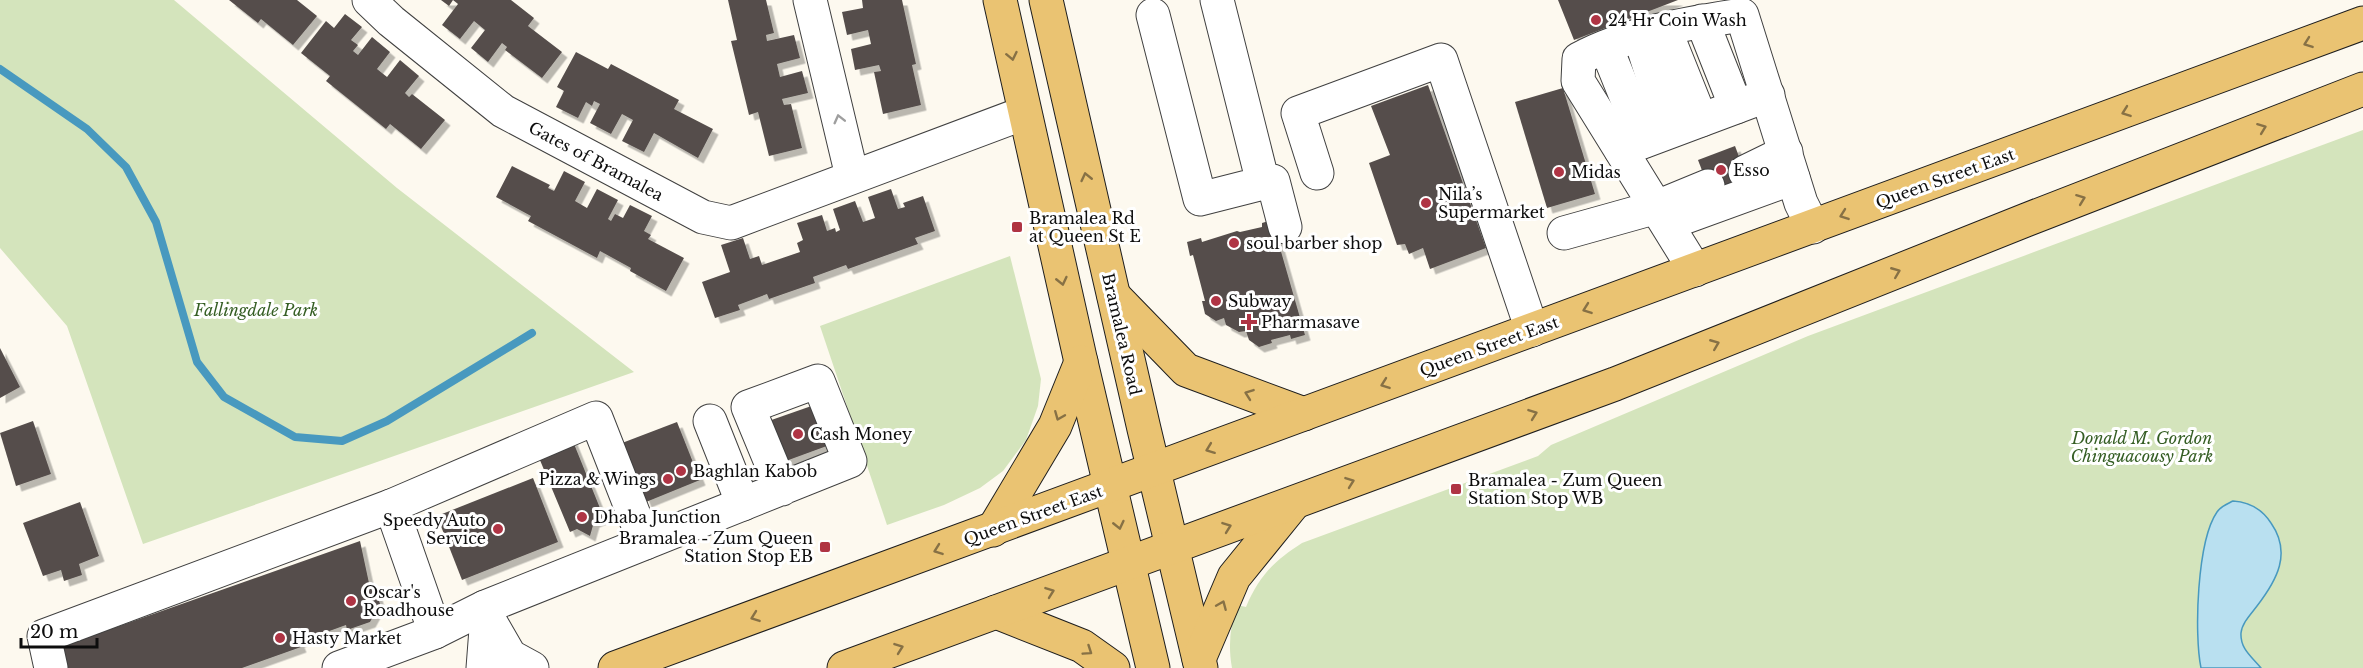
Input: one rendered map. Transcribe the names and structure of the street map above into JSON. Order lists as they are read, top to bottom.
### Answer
{
  "streets": {
    "main road": ["Queen Street East", "Bramalea Road"],
    "street": ["Gates of Bramalea"]
  },
  "crossings": [
    ["Queen Street East", "Bramalea Road"]
  ],
  "parks": ["Fallingdale Park", "Donald M. Gordon Chinguacousy Park"],
  "places": {
    "other": [
      "24 Hr Coin Wash",
      "Esso",
      "Midas",
      "Nila’s Supermarket",
      "soul barber shop",
      "Subway",
      "Cash Money",
      "Baghlan Kabob",
      "Pizza & Wings",
      "Dhaba Junction",
      "Speedy Auto Service",
      "Oscar's Roadhouse",
      "Hasty Market"
    ],
    "transit": ["Bramalea Rd at Queen St E", "Bramalea - Zum Queen Station Stop WB", "Bramalea - Zum Queen Station Stop EB"],
    "health": ["Pharmasave"]
  },
  "scale_bar": "20 m"
}
